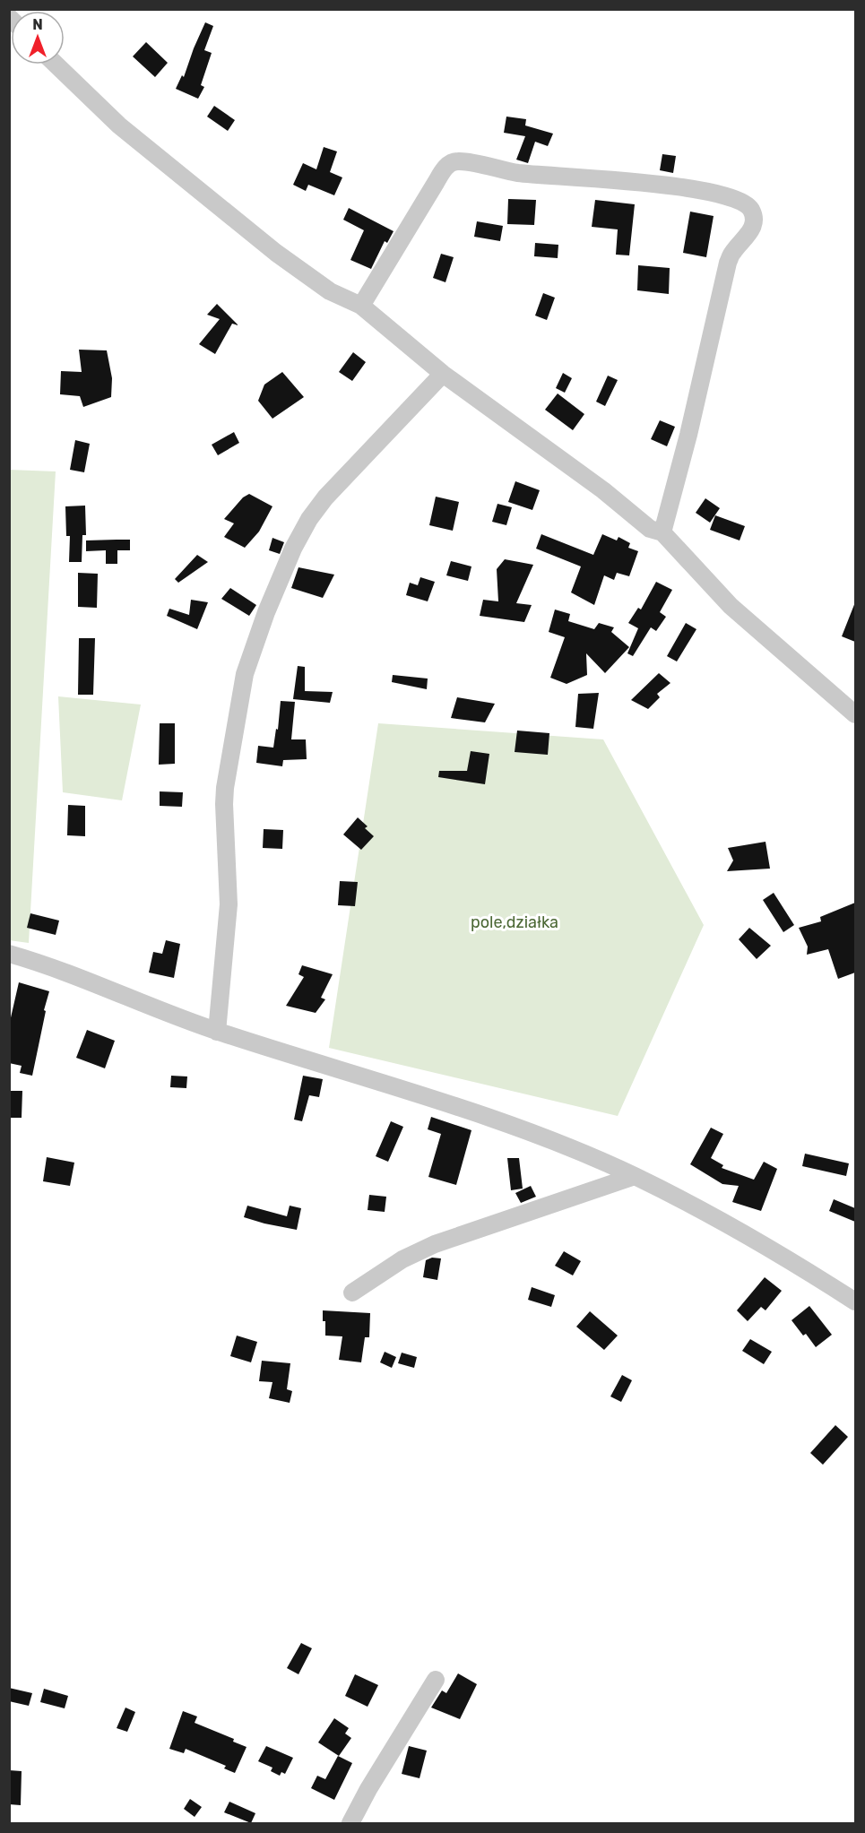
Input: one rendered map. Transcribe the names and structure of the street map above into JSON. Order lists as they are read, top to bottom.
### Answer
{
  "parks": ["pole,działka"],
  "north": "top"
}
